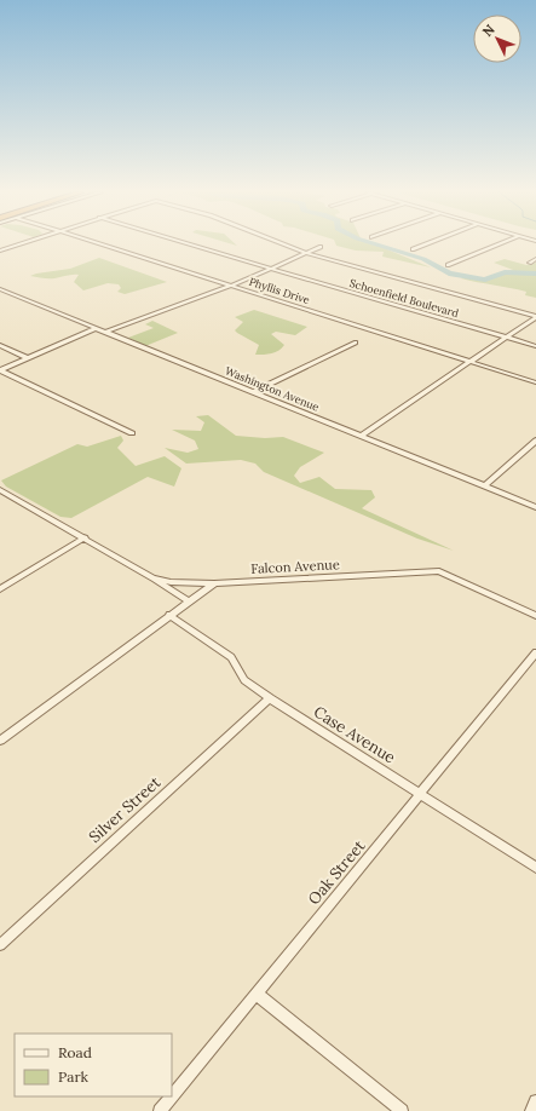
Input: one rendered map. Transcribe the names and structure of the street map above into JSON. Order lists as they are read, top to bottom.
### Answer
{
  "streets": {
    "street": [
      "Phyllis Drive",
      "Schoenfield Boulevard",
      "Washington Avenue",
      "Falcon Avenue",
      "Case Avenue",
      "Silver Street",
      "Oak Street"
    ]
  },
  "crossings": [
    ["Case Avenue", "Silver Street"],
    ["Case Avenue", "Oak Street"]
  ],
  "legend": ["Road", "Park"],
  "north": "top left"
}
